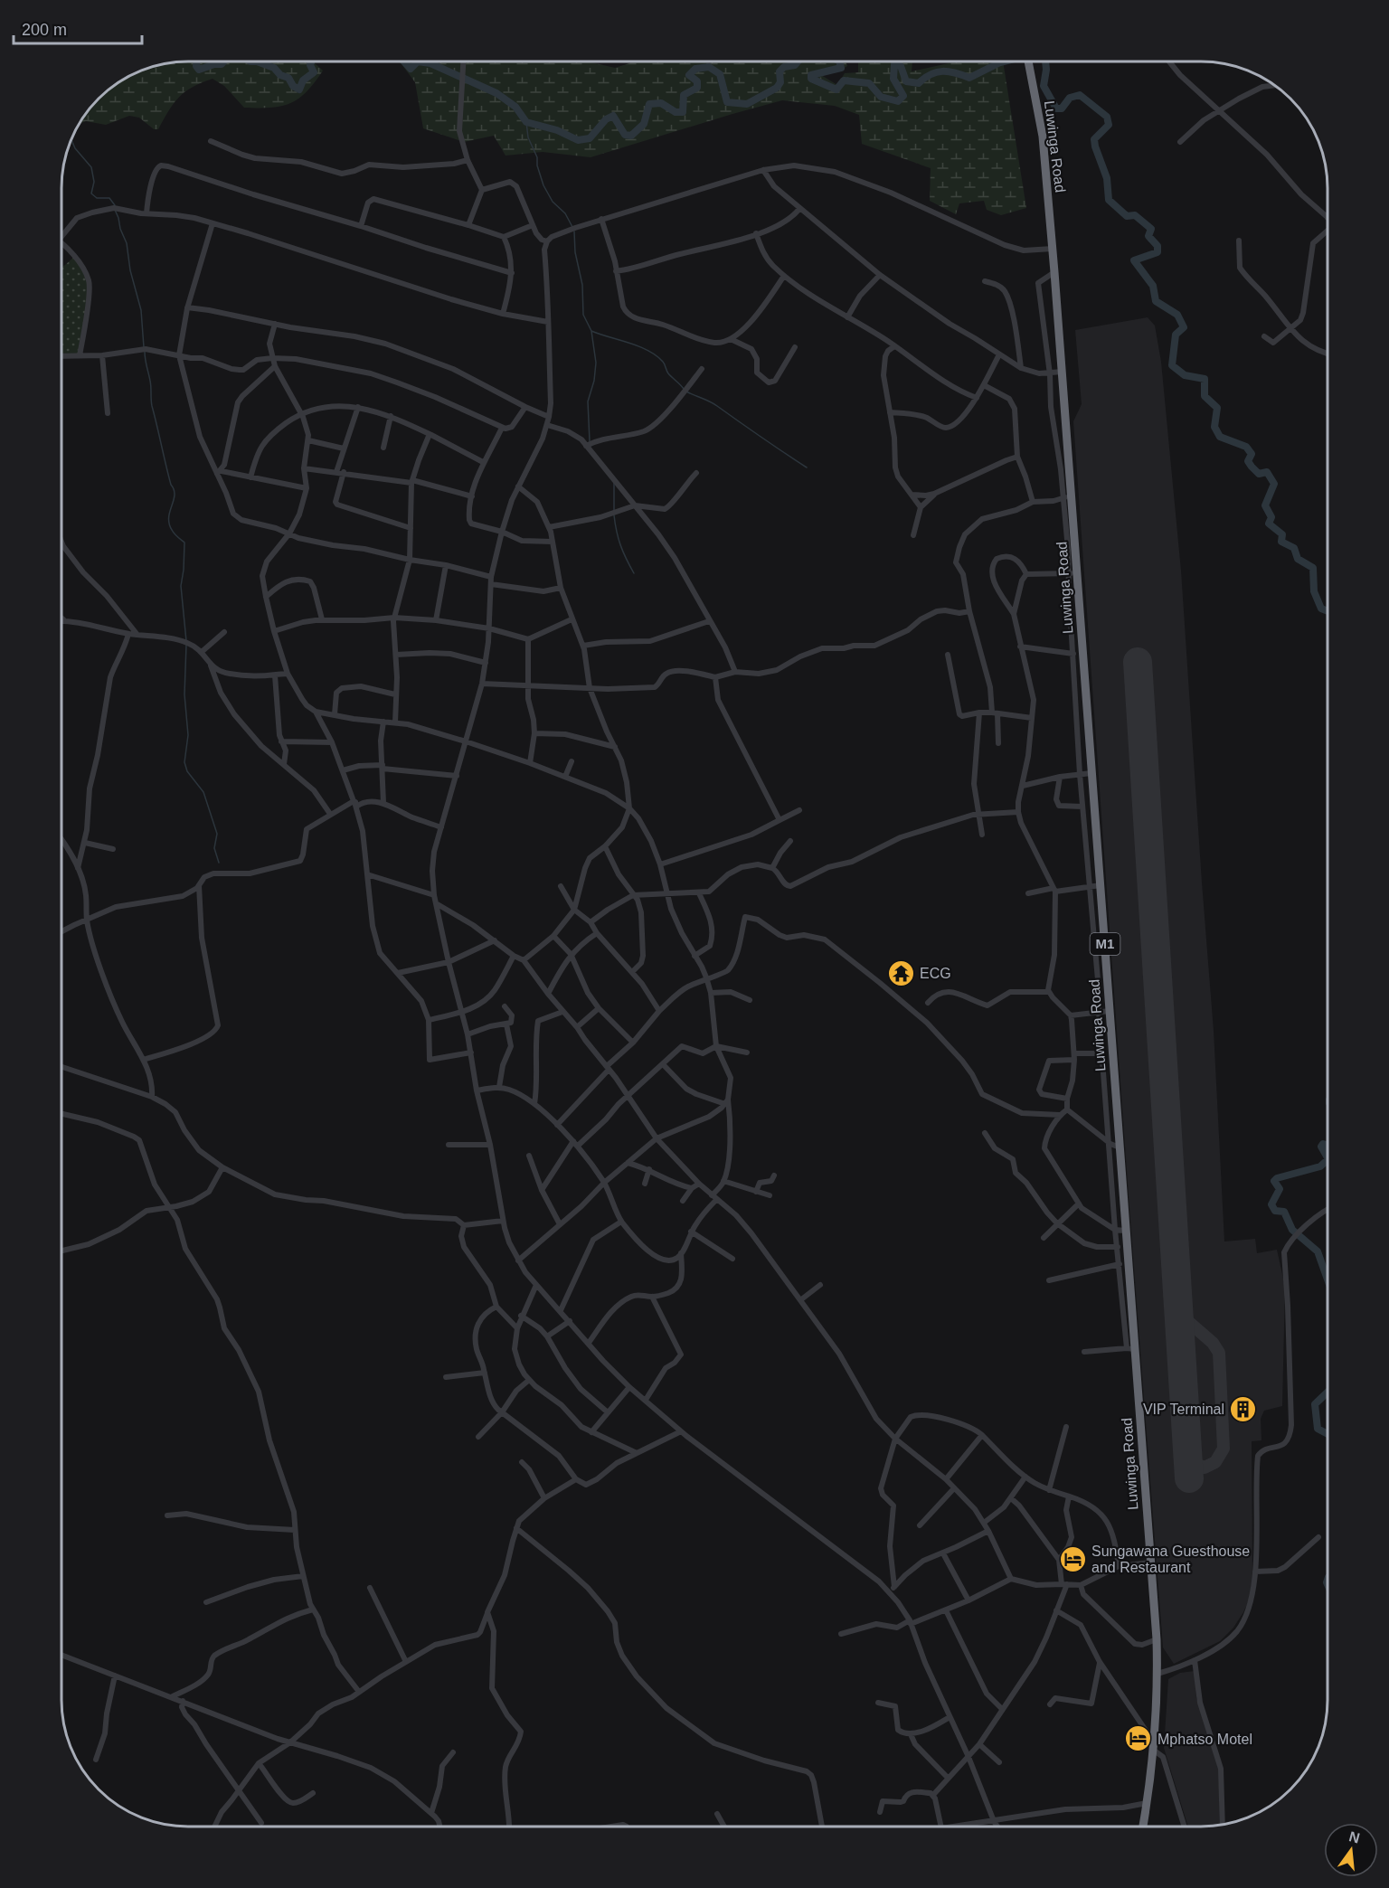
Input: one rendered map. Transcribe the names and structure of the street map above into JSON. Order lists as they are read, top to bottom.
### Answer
{
  "streets": {
    "highway": ["Luwinga Road", "M1"]
  },
  "places": {
    "temple": ["ECG"],
    "building": ["VIP Terminal"],
    "hotel": ["Sungawana Guesthouse and Restaurant", "Mphatso Motel"]
  },
  "scale_bar": "200 m",
  "north": "top"
}
